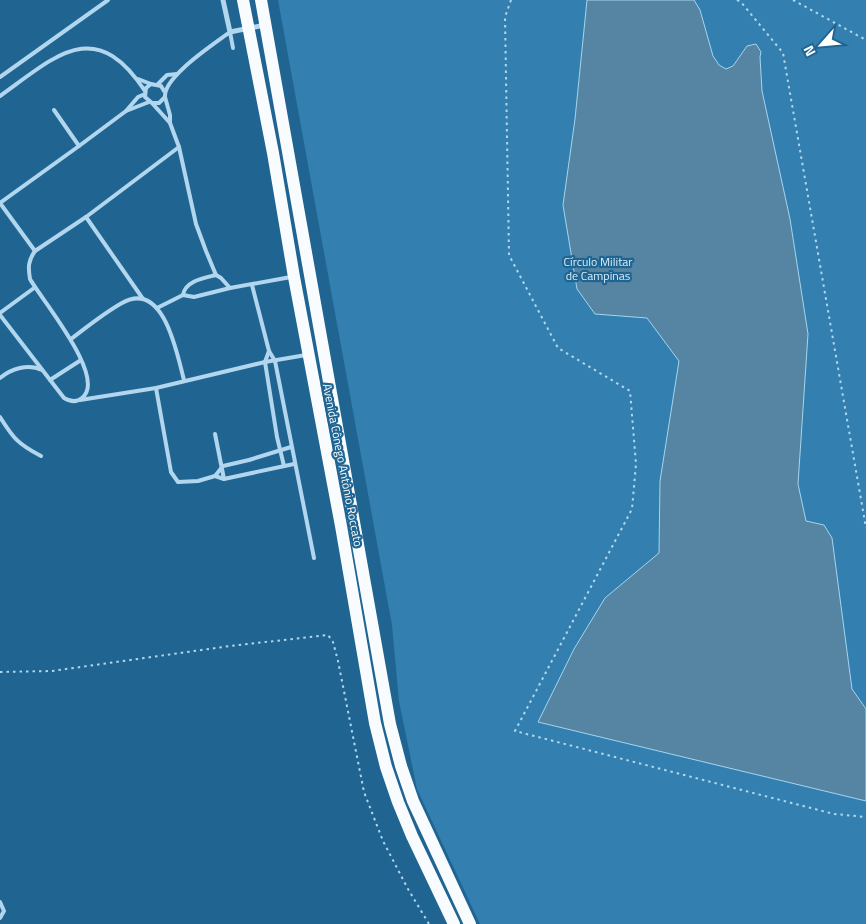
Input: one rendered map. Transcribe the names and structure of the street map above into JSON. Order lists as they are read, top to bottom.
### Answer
{
  "streets": {
    "main road": ["Avenida Cônego Antônio Roccato"]
  },
  "parks": ["Círculo Militar de Campinas"],
  "north": "bottom left"
}
